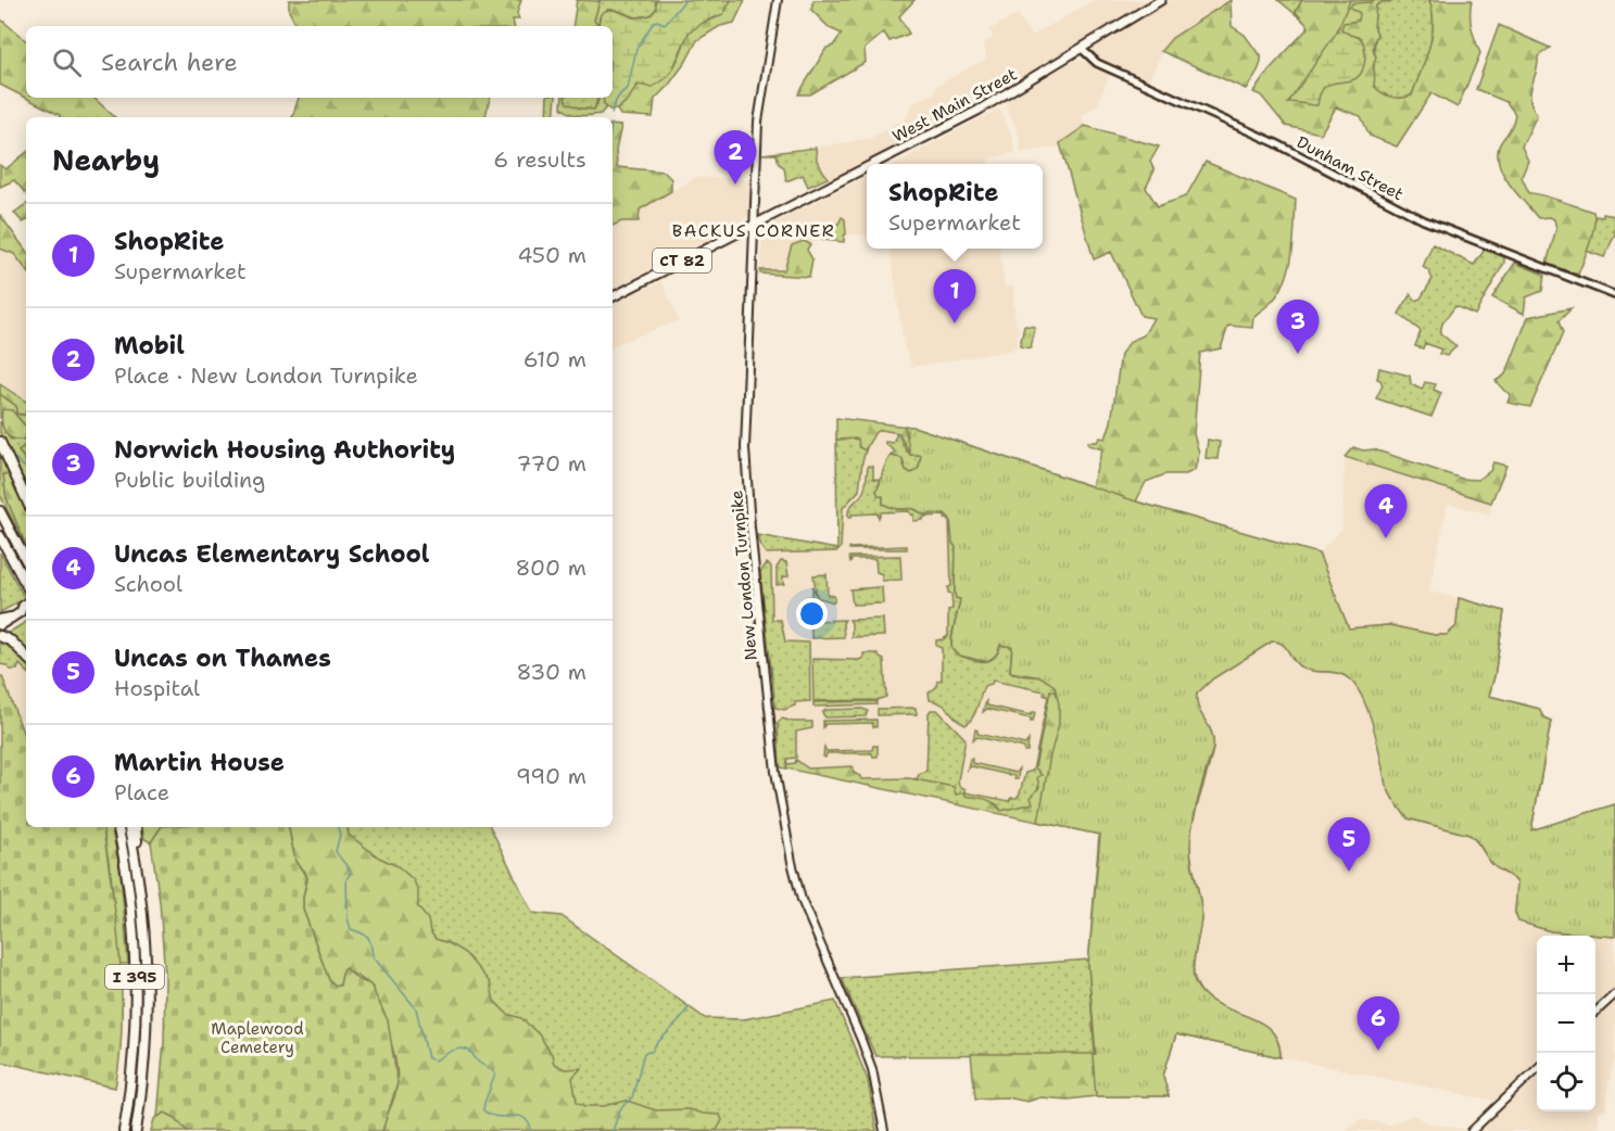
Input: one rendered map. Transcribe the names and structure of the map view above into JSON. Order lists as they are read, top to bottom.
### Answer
{
  "streets": {
    "highway": ["I 395"],
    "main road": ["West Main Street", "CT 82", "New London Turnpike"],
    "street": ["Dunham Street"]
  },
  "crossings": [
    ["West Main Street", "Dunham Street"],
    ["West Main Street", "CT 82"],
    ["West Main Street", "New London Turnpike"],
    ["CT 82", "New London Turnpike"]
  ],
  "districts": ["BACKUS CORNER"],
  "parks": ["Maplewood Cemetery"],
  "page": {
    "search": "Search here",
    "heading": ["Nearby", "6 results"],
    "pins": [
      "2",
      "1",
      "3",
      "4",
      "5",
      "6"
    ],
    "popup": ["ShopRite", "Supermarket"],
    "list": [
      {
        "mark": "1",
        "name": "ShopRite",
        "note": "Supermarket",
        "value": "450 m"
      },
      {
        "mark": "2",
        "name": "Mobil",
        "note": "Place · New London Turnpike",
        "value": "610 m"
      },
      {
        "mark": "3",
        "name": "Norwich Housing Authority",
        "note": "Public building",
        "value": "770 m"
      },
      {
        "mark": "4",
        "name": "Uncas Elementary School",
        "note": "School",
        "value": "800 m"
      },
      {
        "mark": "5",
        "name": "Uncas on Thames",
        "note": "Hospital",
        "value": "830 m"
      },
      {
        "mark": "6",
        "name": "Martin House",
        "note": "Place",
        "value": "990 m"
      }
    ],
    "map_buttons": ["+", "−"]
  }
}
